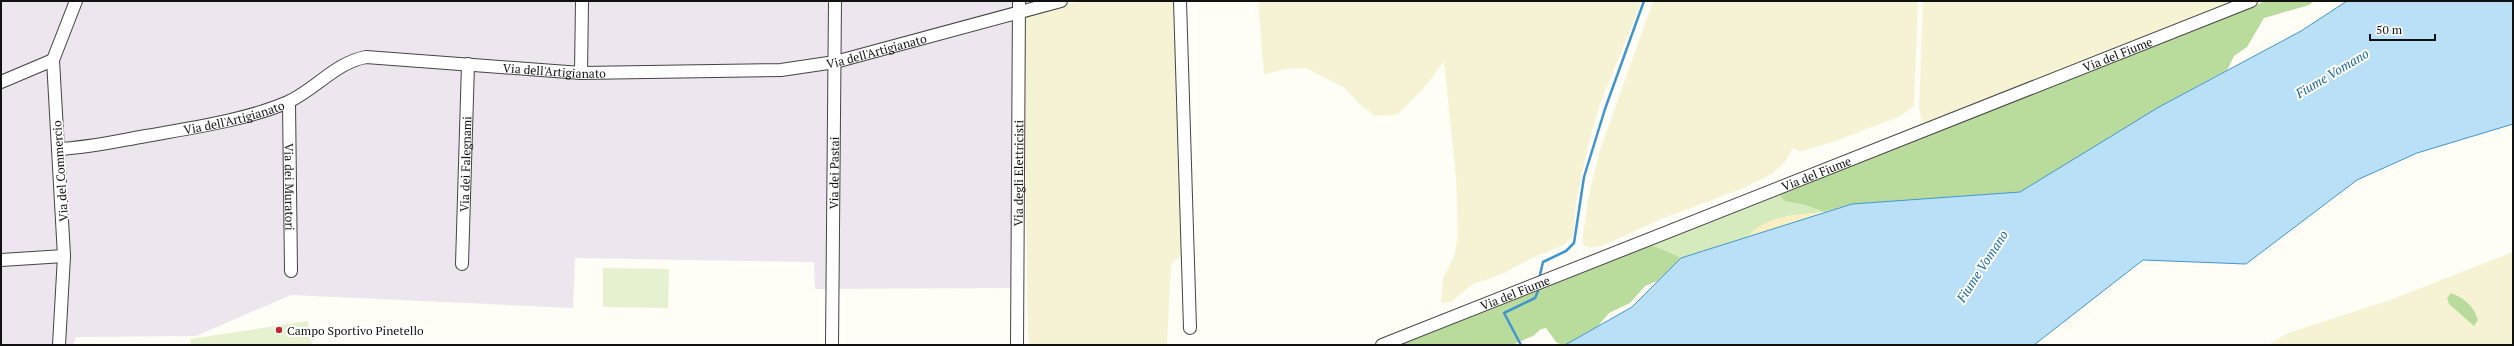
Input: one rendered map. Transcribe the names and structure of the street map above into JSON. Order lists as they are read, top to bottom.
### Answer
{
  "streets": {
    "street": [
      "Via dell'Artigianato",
      "Via del Fiume",
      "Via dei Falegnami",
      "Via del Commercio",
      "Via dei Pastai",
      "Via degli Elettricisti",
      "Via dei Muratori"
    ]
  },
  "crossings": [
    ["Via dell'Artigianato", "Via dei Falegnami"],
    ["Via dell'Artigianato", "Via del Commercio"],
    ["Via dell'Artigianato", "Via dei Pastai"],
    ["Via dell'Artigianato", "Via degli Elettricisti"],
    ["Via dell'Artigianato", "Via dei Muratori"]
  ],
  "water": ["Fiume Vomano"],
  "places": ["Campo Sportivo Pinetello"],
  "scale_bar": "50 m"
}
